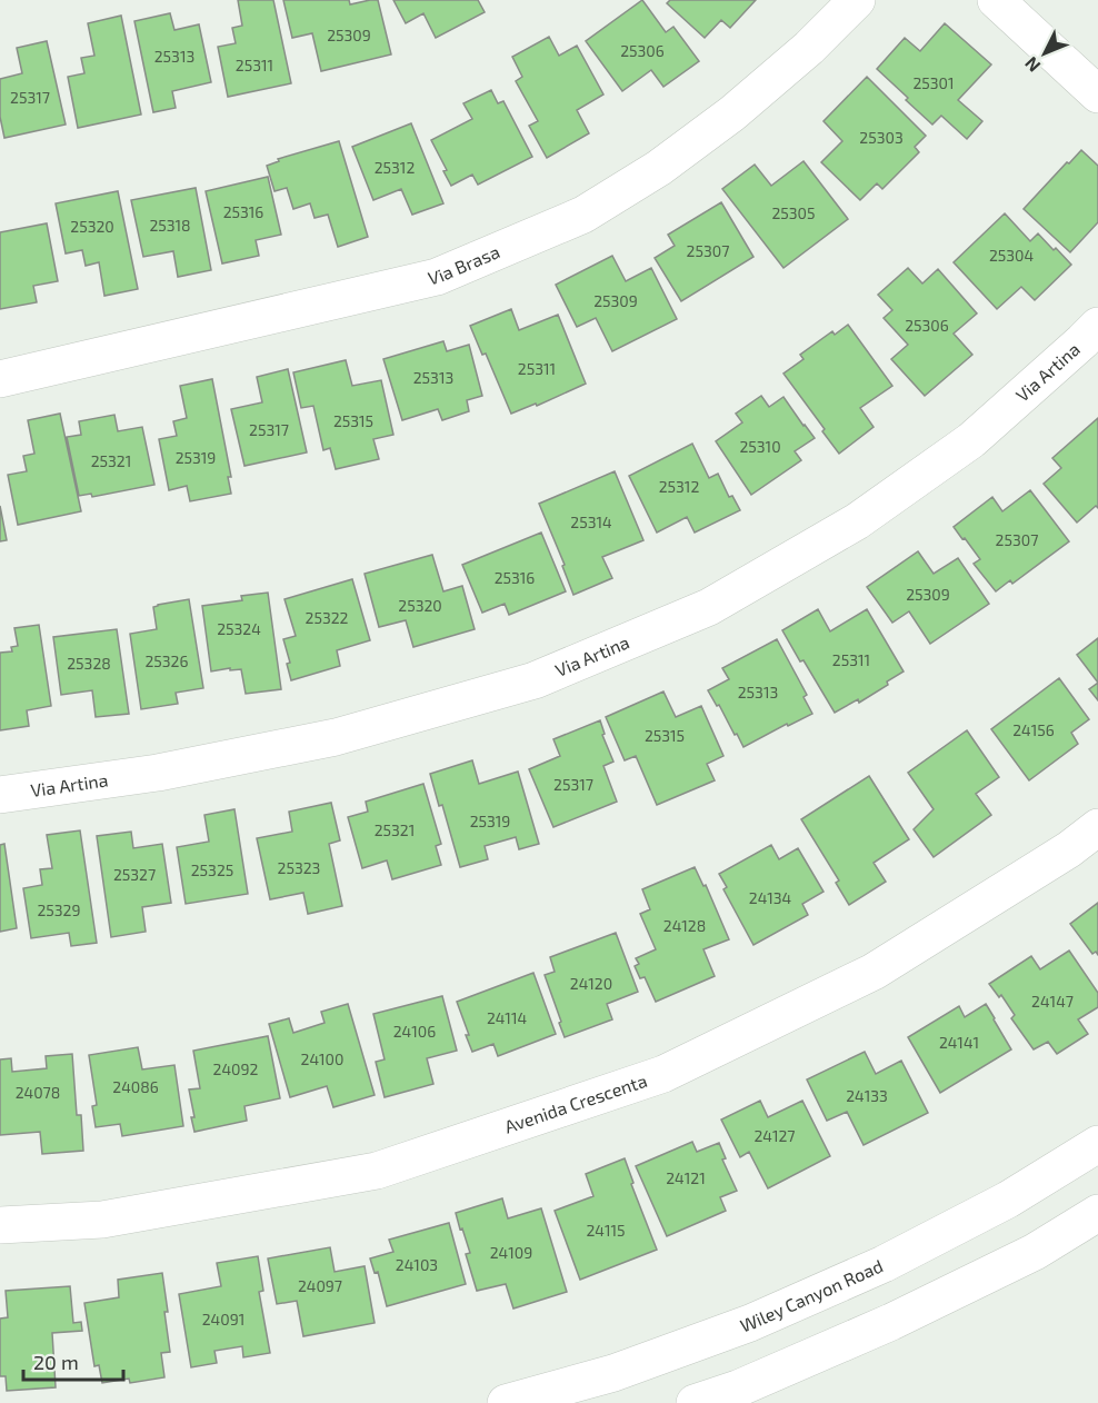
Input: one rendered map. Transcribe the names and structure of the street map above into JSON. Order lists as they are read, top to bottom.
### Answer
{
  "streets": {
    "street": [
      "Via Brasa",
      "Via Artina",
      "Avenida Crescenta",
      "Wiley Canyon Road"
    ]
  },
  "house_numbers": [
    "25309",
    "25306",
    "25313",
    "25311",
    "25301",
    "25317",
    "25303",
    "25312",
    "25316",
    "25305",
    "25318",
    "25320",
    "25307",
    "25304",
    "25309",
    "25306",
    "25311",
    "25313",
    "25315",
    "25317",
    "25310",
    "25319",
    "25321",
    "25312",
    "25314",
    "25307",
    "25316",
    "25309",
    "25320",
    "25322",
    "25324",
    "25311",
    "25326",
    "25328",
    "25313",
    "24156",
    "25315",
    "25317",
    "25319",
    "25321",
    "25323",
    "25325",
    "25327",
    "24134",
    "25329",
    "24128",
    "24120",
    "24147",
    "24114",
    "24106",
    "24141",
    "24100",
    "24092",
    "24086",
    "24078",
    "24133",
    "24127",
    "24121",
    "24115",
    "24109",
    "24103",
    "24097",
    "24091"
  ],
  "scale_bar": "20 m",
  "north": "bottom left"
}
